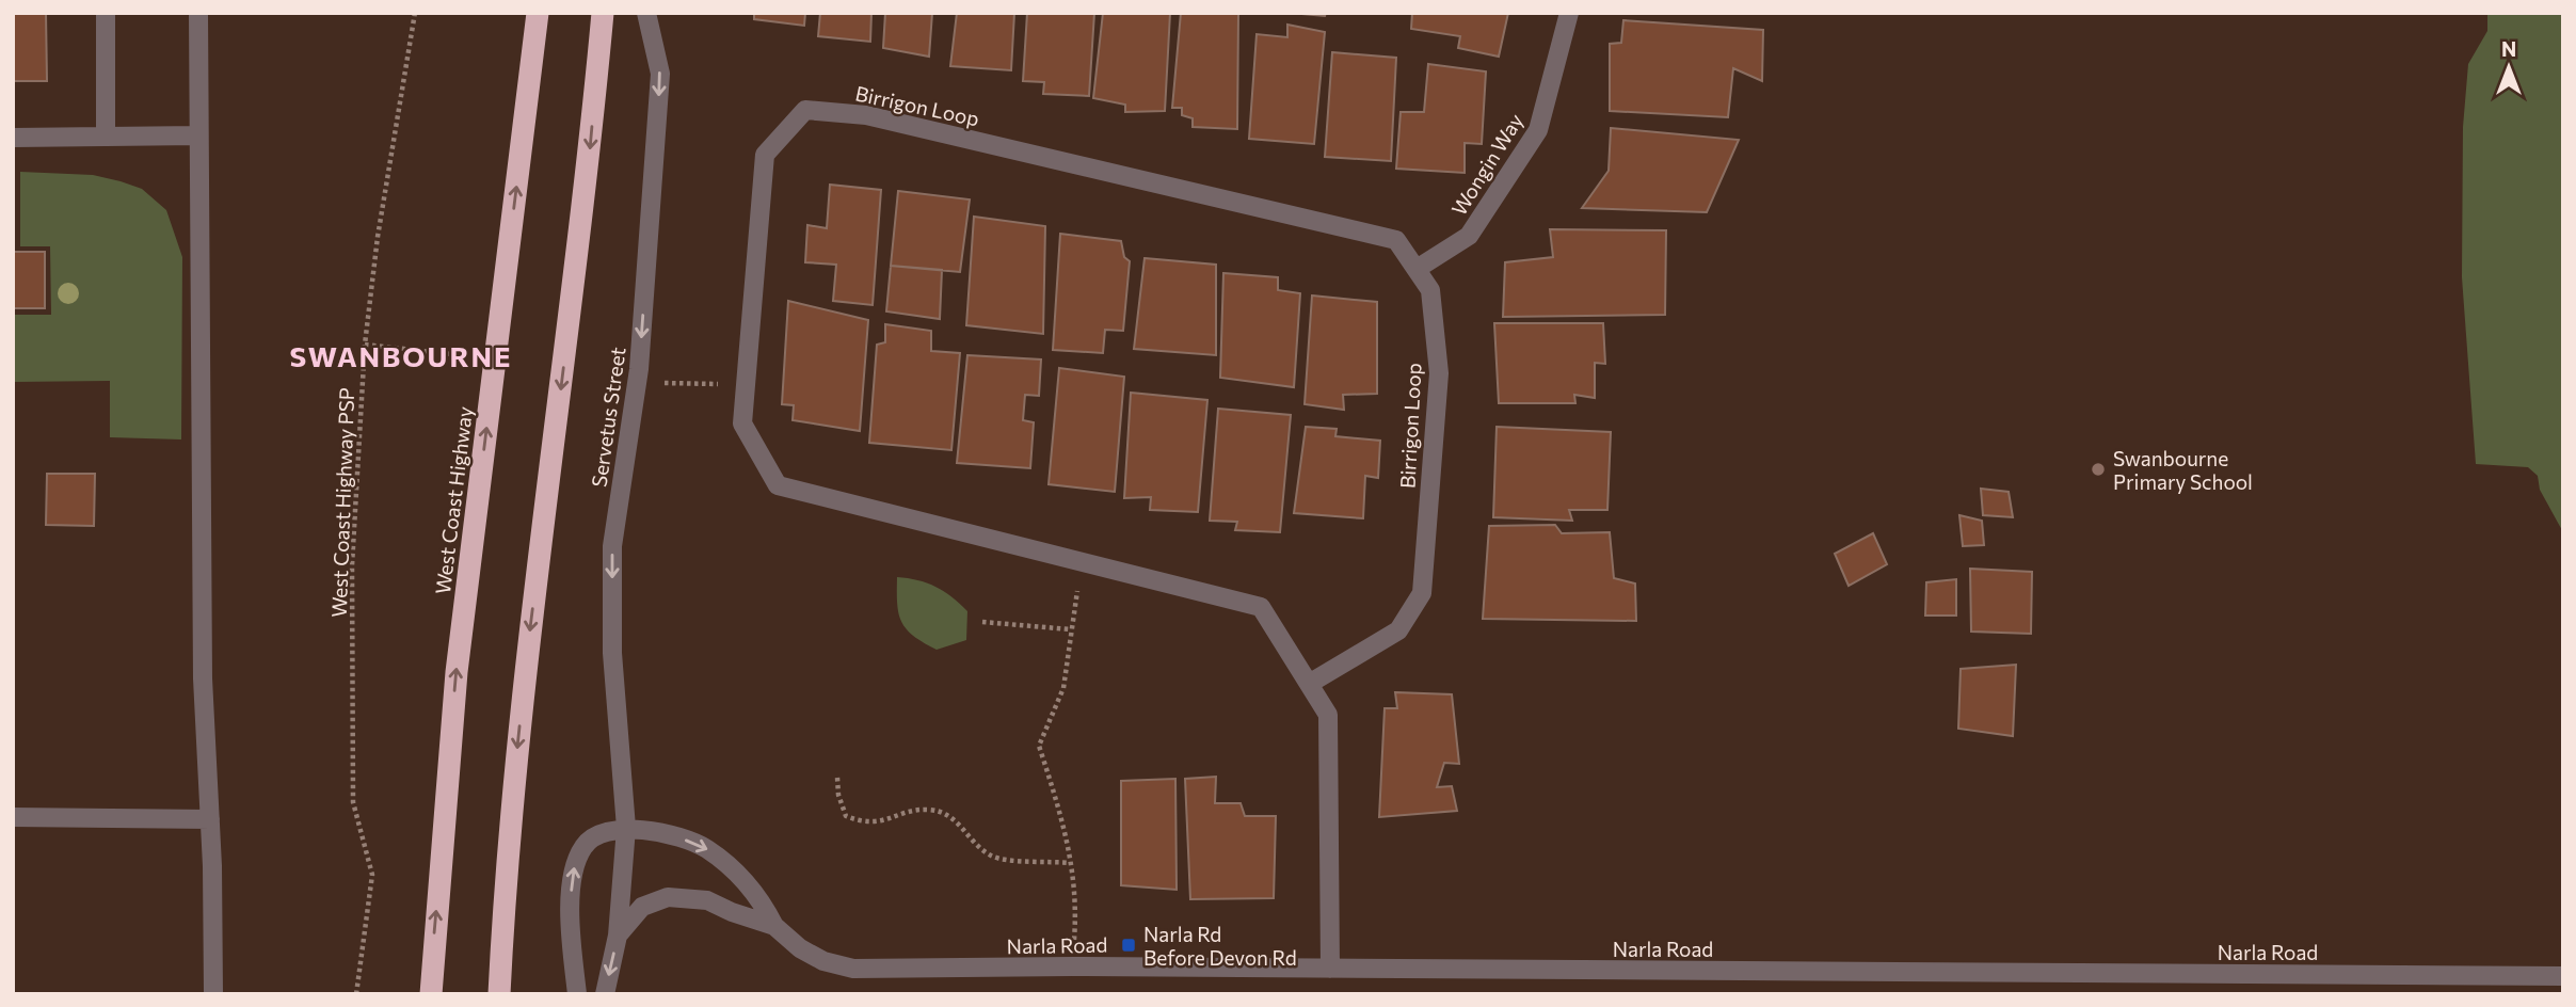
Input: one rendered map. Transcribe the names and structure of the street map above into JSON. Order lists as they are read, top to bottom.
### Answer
{
  "streets": {
    "highway": ["West Coast Highway"],
    "street": [
      "Birrigon Loop",
      "Wongin Way",
      "Servetus Street",
      "Narla Road"
    ],
    "path": ["West Coast Highway PSP"]
  },
  "crossings": [
    ["Birrigon Loop", "Wongin Way"],
    ["Birrigon Loop", "Narla Road"],
    ["Servetus Street", "Narla Road"]
  ],
  "one_way": ["Servetus Street"],
  "districts": ["SWANBOURNE"],
  "places": {
    "other": ["Swanbourne Primary School"],
    "transit": ["Narla Rd Before Devon Rd"]
  },
  "north": "top"
}
